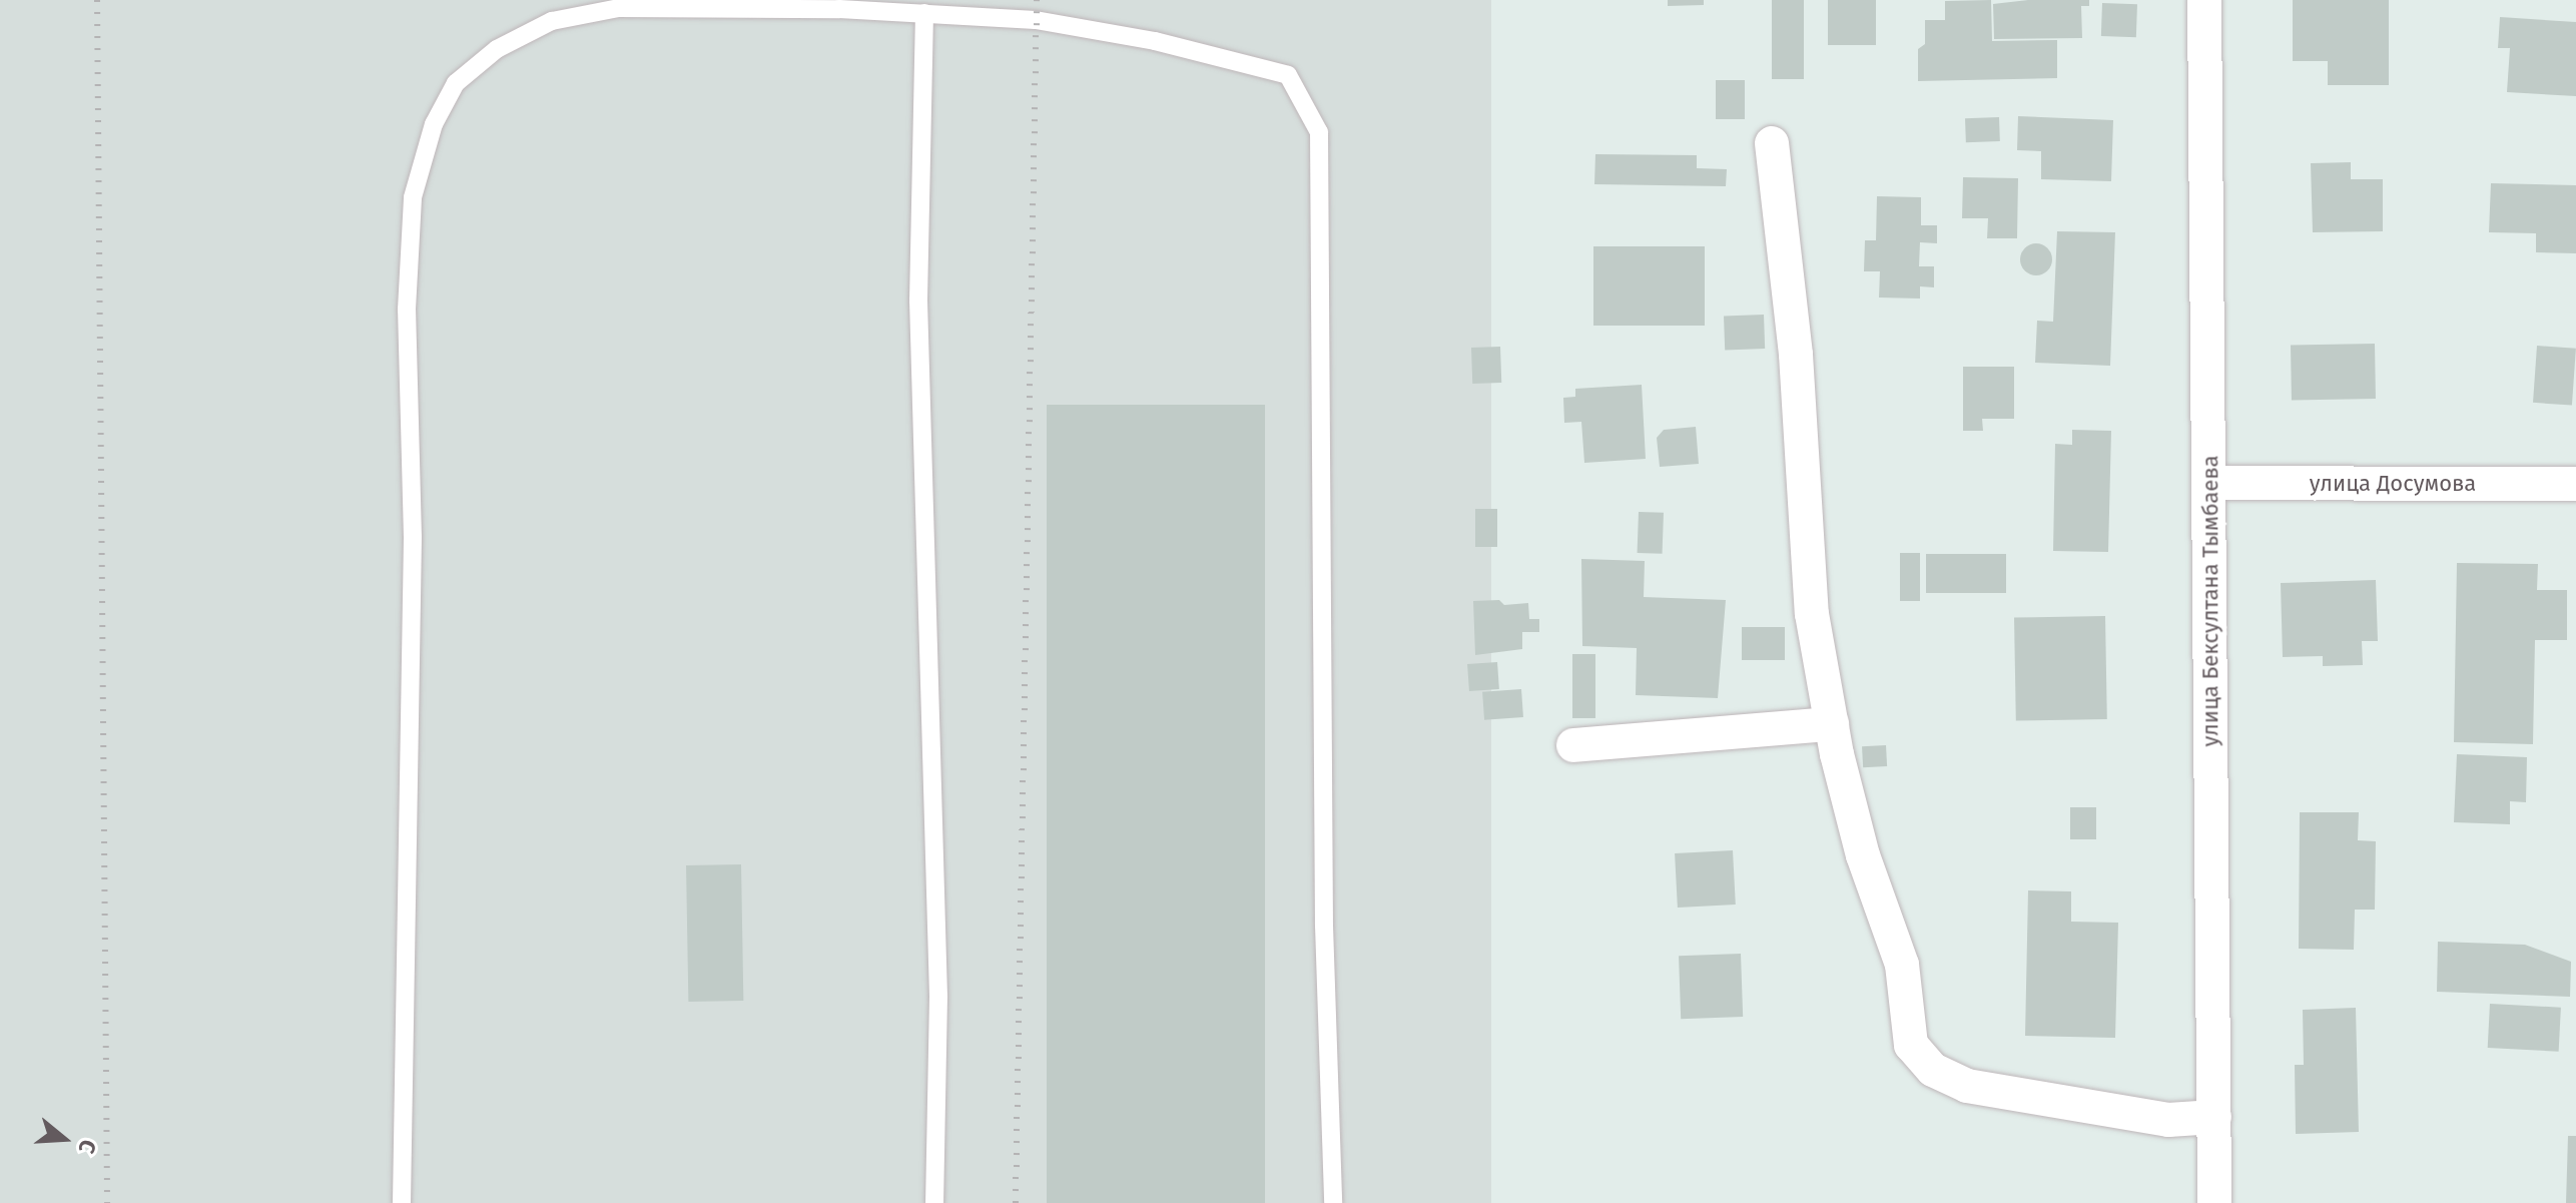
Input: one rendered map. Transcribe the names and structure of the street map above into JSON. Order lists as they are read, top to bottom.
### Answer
{
  "streets": {
    "street": ["улица Досумова", "улица Бексултана Тымбаева"]
  },
  "crossings": [
    ["улица Досумова", "улица Бексултана Тымбаева"]
  ],
  "north": "right"
}
